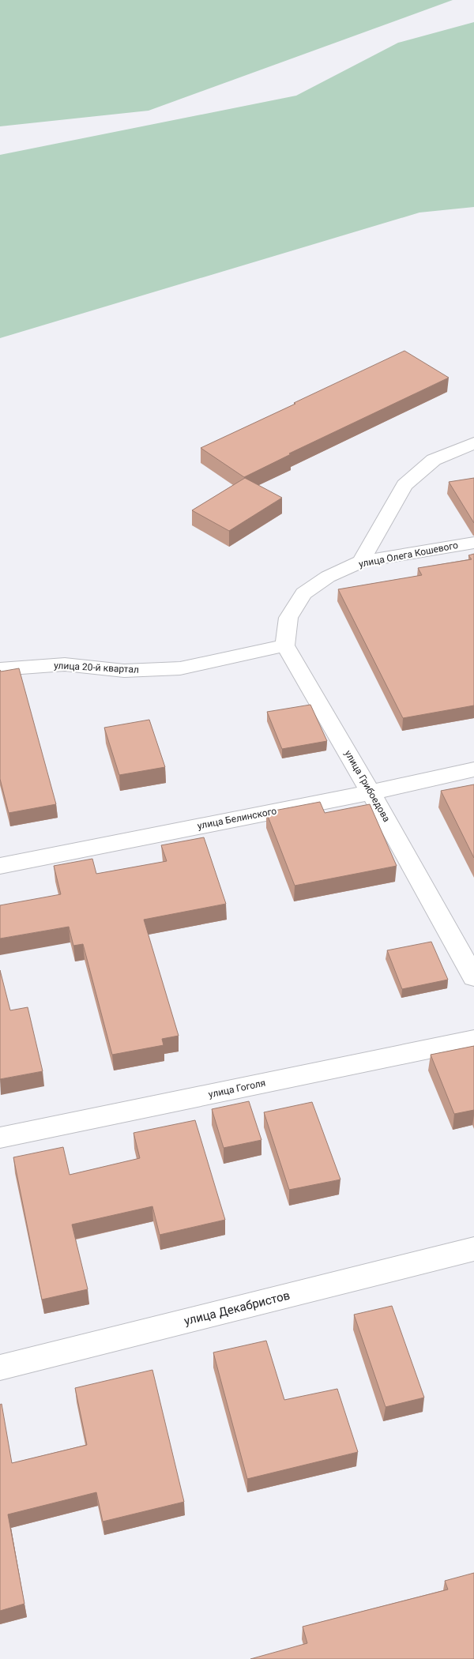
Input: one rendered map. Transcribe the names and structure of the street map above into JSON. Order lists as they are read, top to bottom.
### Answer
{
  "streets": {
    "street": [
      "улица Олега Кошевого",
      "улица 20-й квартал",
      "улица Грибоедова",
      "улица Белинского",
      "улица Гоголя",
      "улица Декабристов"
    ]
  },
  "crossings": [
    ["улица Олега Кошевого", "улица 20-й квартал"],
    ["улица Олега Кошевого", "улица Грибоедова"],
    ["улица 20-й квартал", "улица Грибоедова"],
    ["улица Грибоедова", "улица Белинского"]
  ]
}
